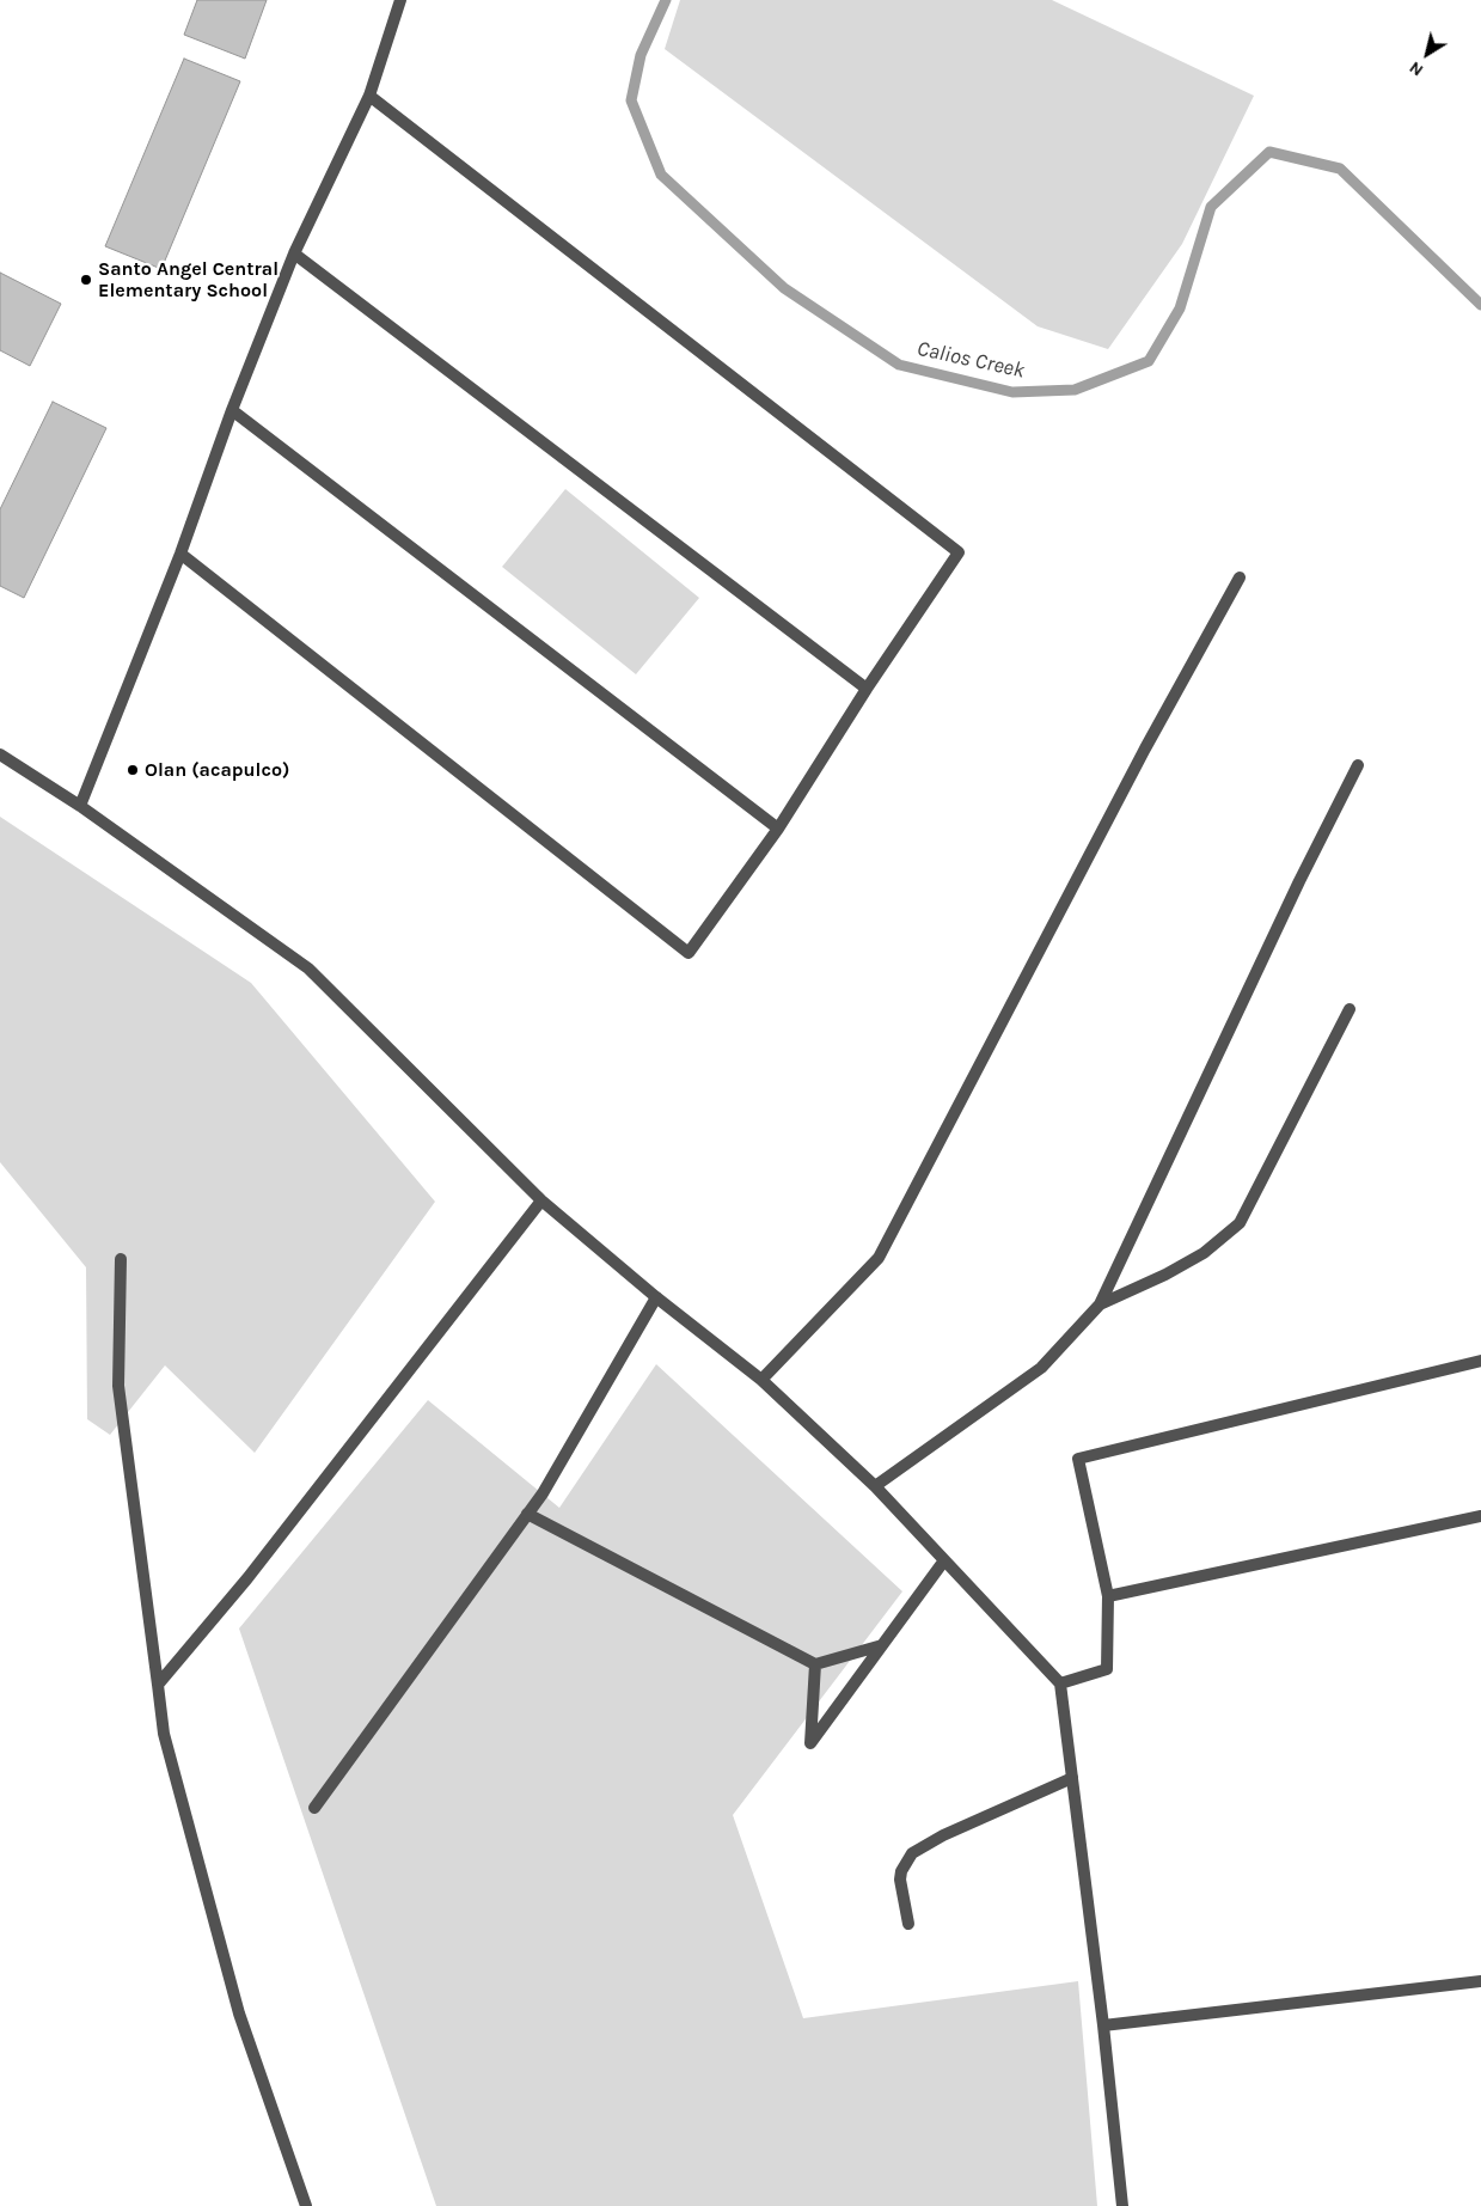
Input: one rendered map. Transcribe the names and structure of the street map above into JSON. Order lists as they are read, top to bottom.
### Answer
{
  "water": ["Calios Creek"],
  "places": ["Santo Angel Central Elementary School", "Olan (acapulco)"],
  "north": "bottom left"
}
